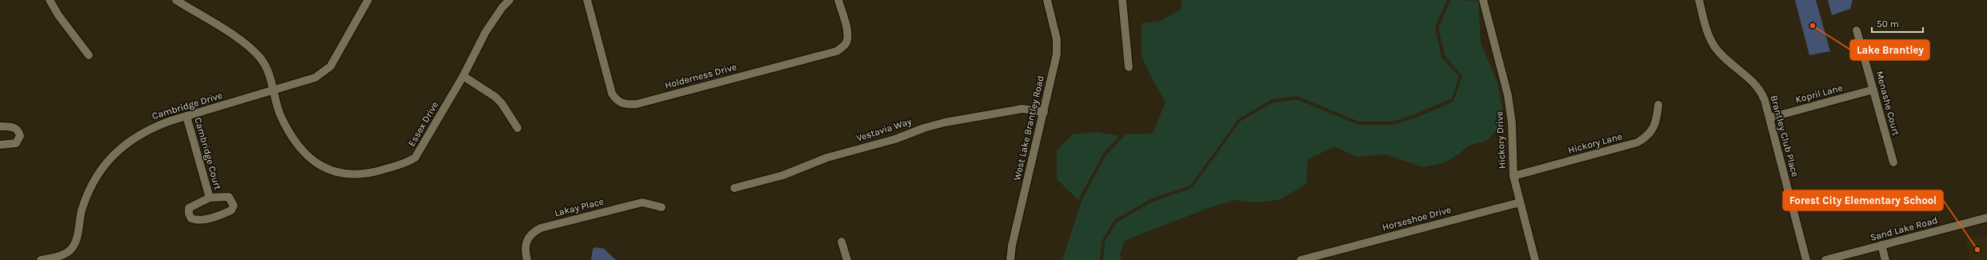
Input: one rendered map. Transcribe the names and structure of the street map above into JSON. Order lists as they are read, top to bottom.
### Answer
{
  "streets": {
    "street": [
      "Holderness Drive",
      "Kopril Lane",
      "Menashe Court",
      "Cambridge Drive",
      "Essex Drive",
      "West Lake Brantley Road",
      "Vestavia Way",
      "Brantley Club Place",
      "Hickory Drive",
      "Hickory Lane",
      "Cambridge Court",
      "Lakay Place",
      "Horseshoe Drive",
      "Sand Lake Road"
    ]
  },
  "crossings": [
    ["Kopril Lane", "Menashe Court"],
    ["Kopril Lane", "Brantley Club Place"],
    ["Cambridge Drive", "Essex Drive"],
    ["Cambridge Drive", "Cambridge Court"],
    ["West Lake Brantley Road", "Vestavia Way"],
    ["Hickory Drive", "Hickory Lane"],
    ["Hickory Drive", "Horseshoe Drive"]
  ],
  "places": ["Lake Brantley", "Forest City Elementary School"],
  "scale_bar": "50 m"
}
